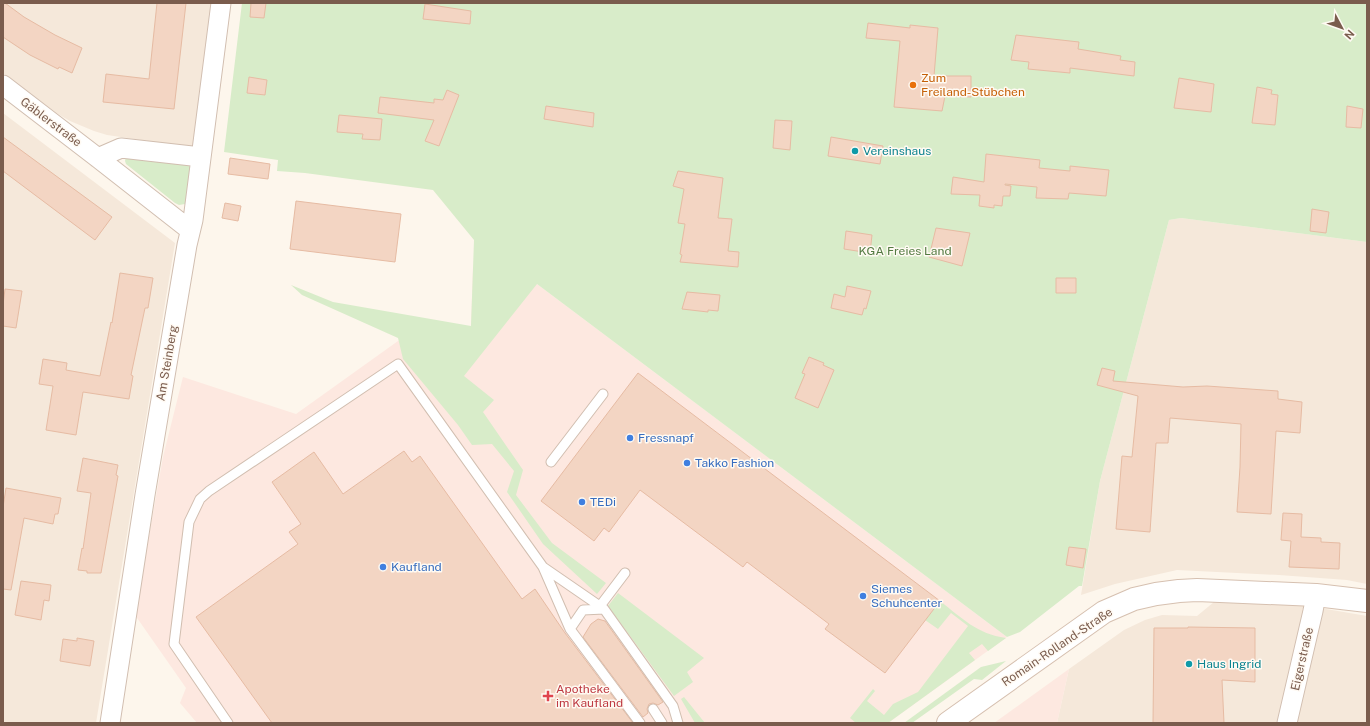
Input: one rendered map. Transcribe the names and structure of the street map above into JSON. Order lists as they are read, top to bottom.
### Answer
{
  "streets": {
    "main road": ["Romain-Rolland-Straße"],
    "street": ["Gäblerstraße", "Am Steinberg", "Eigerstraße"]
  },
  "crossings": [
    ["Gäblerstraße", "Am Steinberg"],
    ["Romain-Rolland-Straße", "Eigerstraße"]
  ],
  "parks": ["KGA Freies Land"],
  "places": {
    "other": [
      "Zum Freiland-Stübchen",
      "Vereinshaus",
      "Fressnapf",
      "Takko Fashion",
      "TEDi",
      "Kaufland",
      "Siemes Schuhcenter",
      "Haus Ingrid"
    ],
    "health": ["Apotheke im Kaufland"]
  },
  "north": "bottom right"
}
